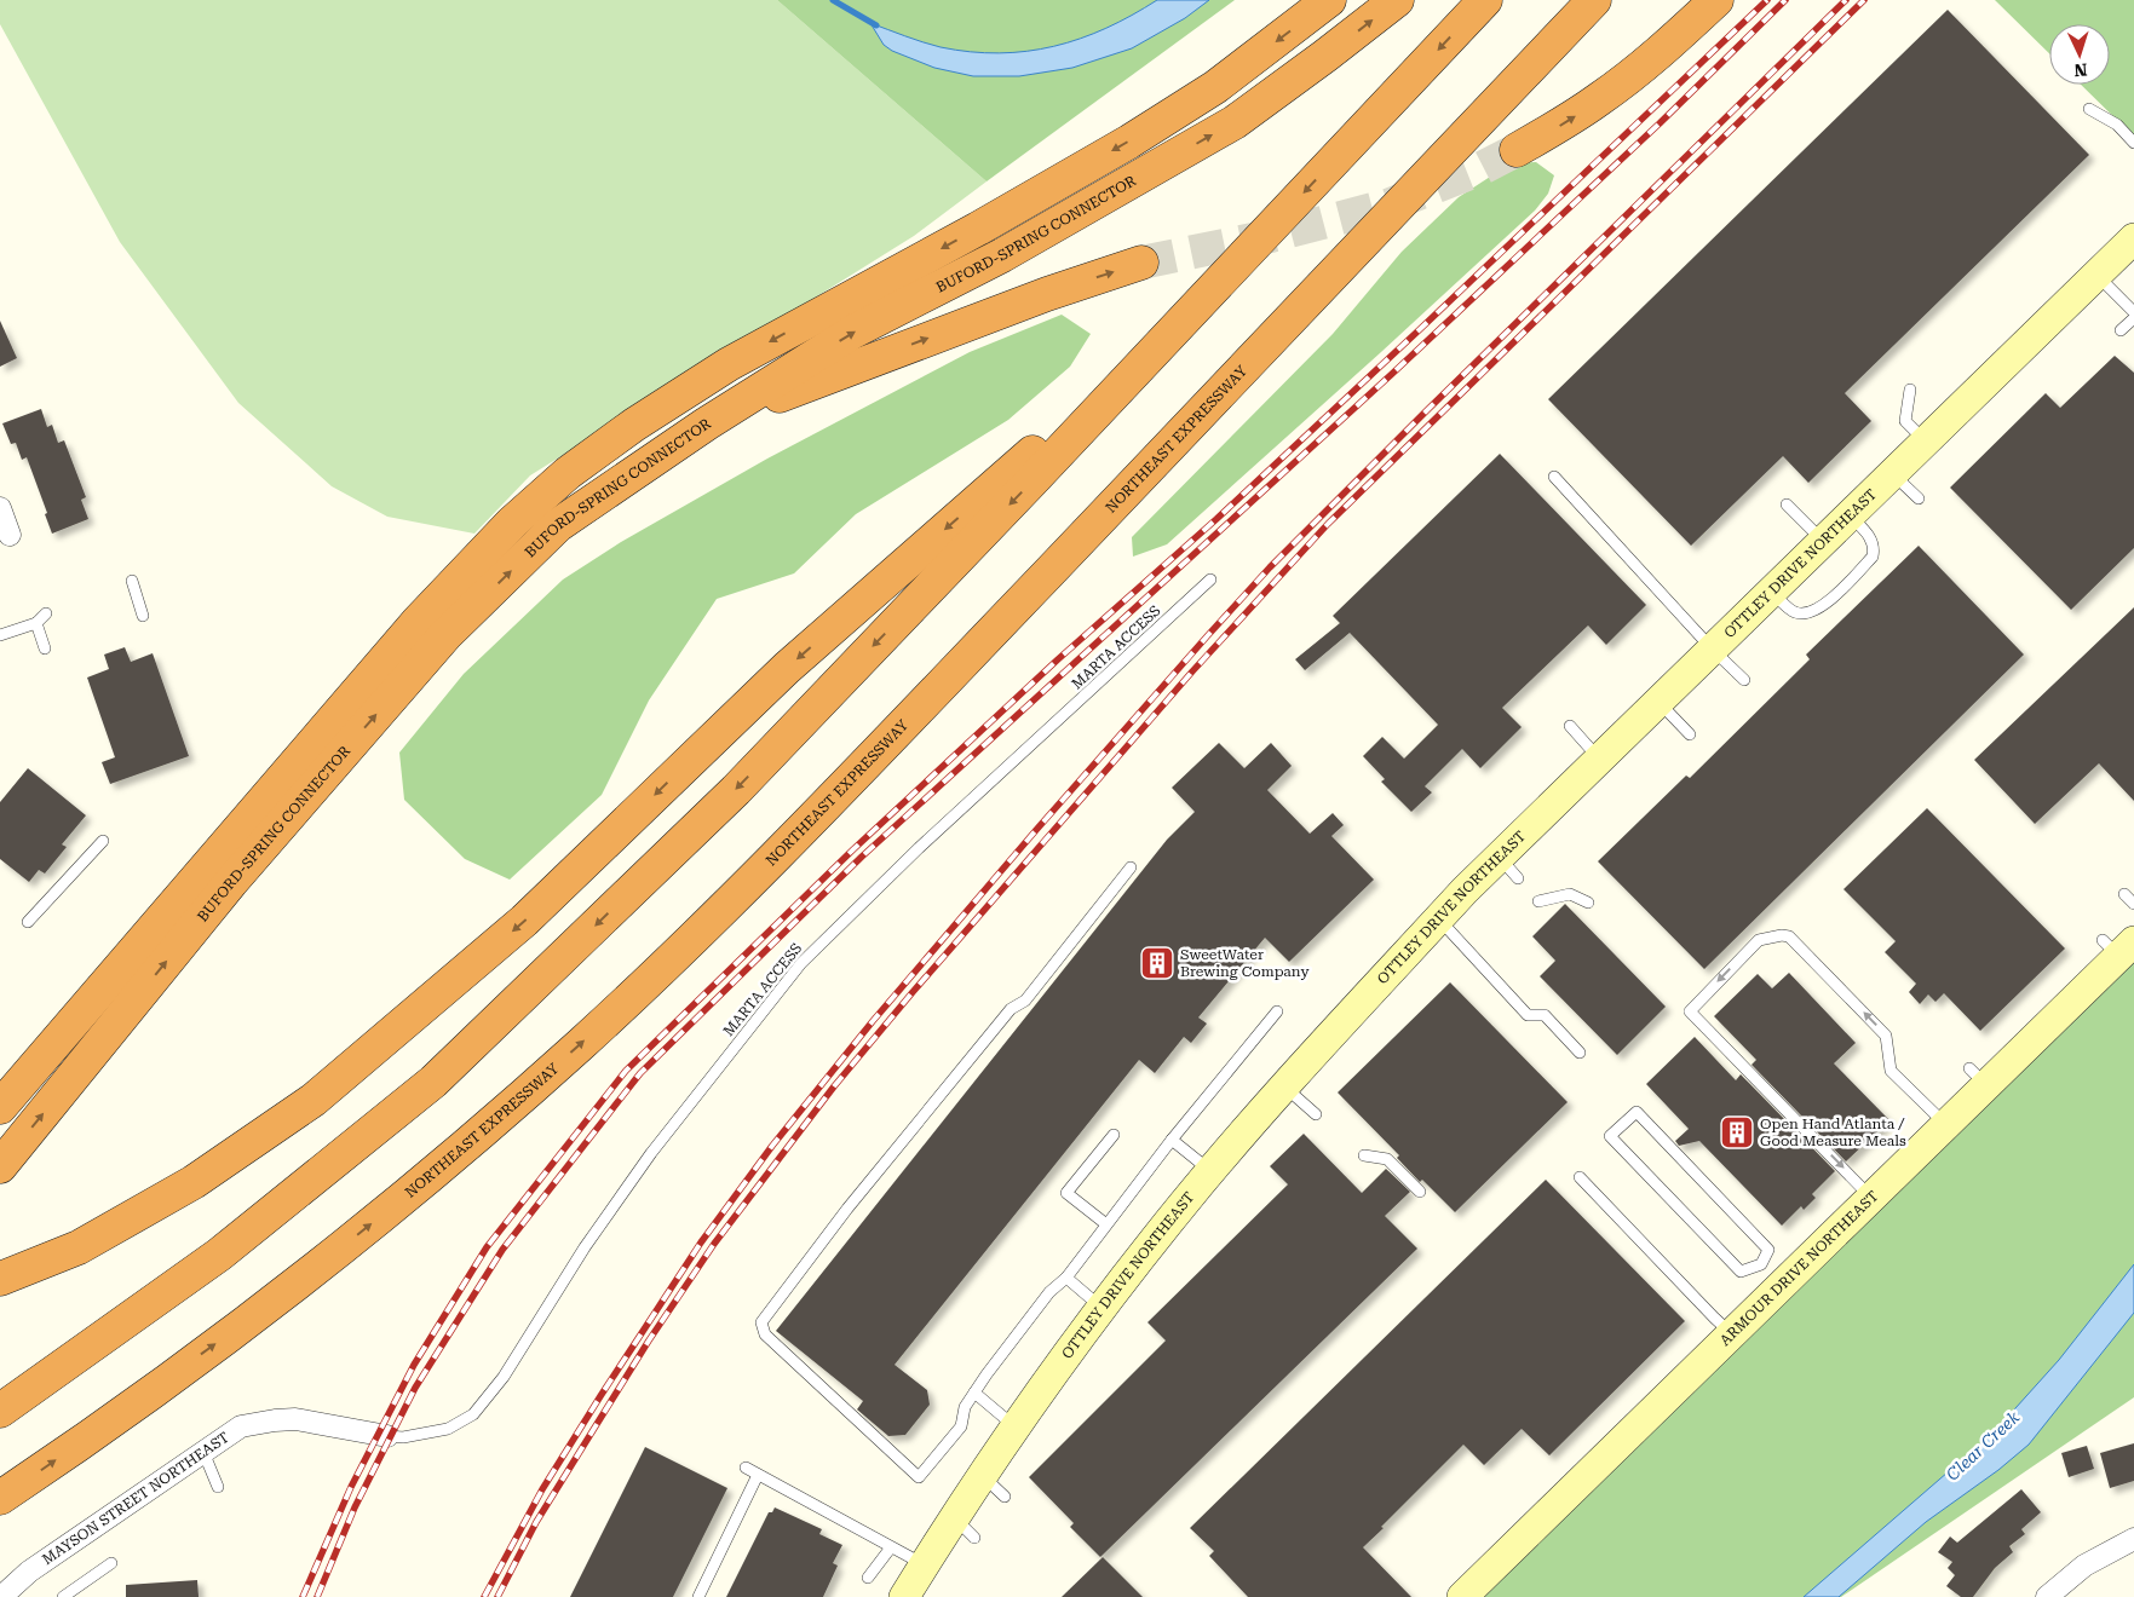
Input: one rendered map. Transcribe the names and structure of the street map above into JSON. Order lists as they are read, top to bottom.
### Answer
{
  "streets": {
    "highway": ["BUFORD-SPRING CONNECTOR", "NORTHEAST EXPRESSWAY"],
    "street": ["OTTLEY DRIVE NORTHEAST", "ARMOUR DRIVE NORTHEAST", "MAYSON STREET NORTHEAST"],
    "lane": ["MARTA ACCESS"]
  },
  "crossings": [
    ["MARTA ACCESS", "MAYSON STREET NORTHEAST"]
  ],
  "water": ["Clear Creek"],
  "places": {
    "building": ["SweetWater Brewing Company", "Open Hand Atlanta / Good Measure Meals"]
  },
  "north": "bottom"
}
